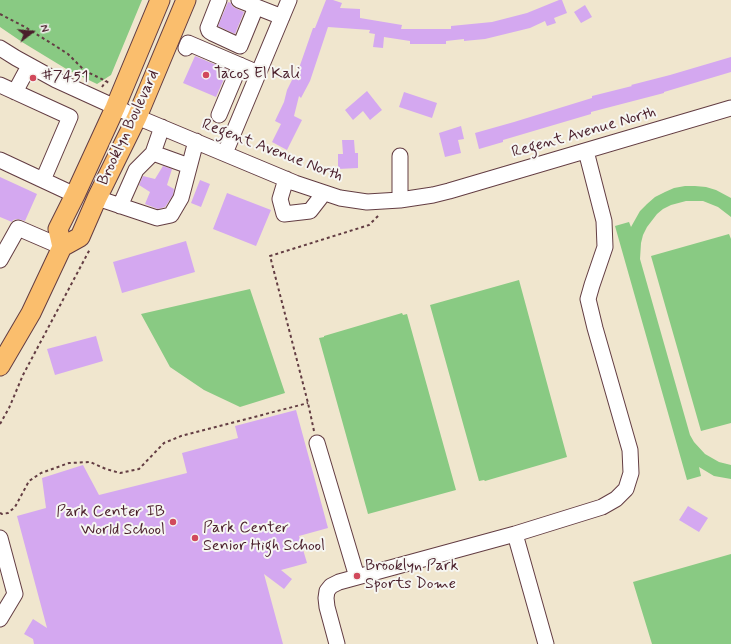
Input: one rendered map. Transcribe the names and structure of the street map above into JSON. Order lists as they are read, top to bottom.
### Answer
{
  "streets": {
    "main road": ["Brooklyn Boulevard"],
    "street": ["Regent Avenue North"]
  },
  "crossings": [
    ["Brooklyn Boulevard", "Regent Avenue North"]
  ],
  "places": [
    "Tacos El Kali",
    "#7451",
    "Park Center IB World School",
    "Park Center Senior High School",
    "Brooklyn Park Sports Dome"
  ],
  "north": "right"
}
